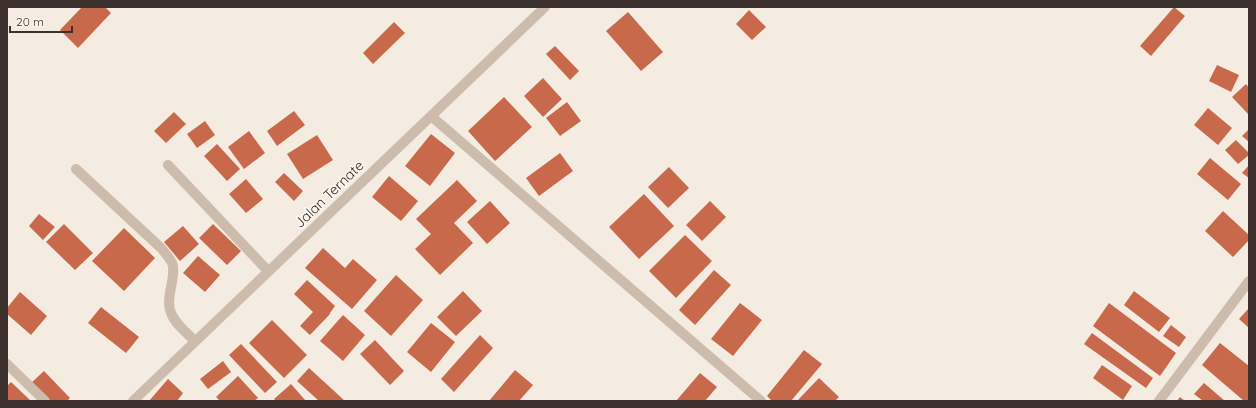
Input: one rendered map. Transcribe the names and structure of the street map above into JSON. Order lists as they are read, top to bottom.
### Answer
{
  "streets": {
    "street": ["Jalan Ternate"]
  },
  "scale_bar": "20 m"
}
